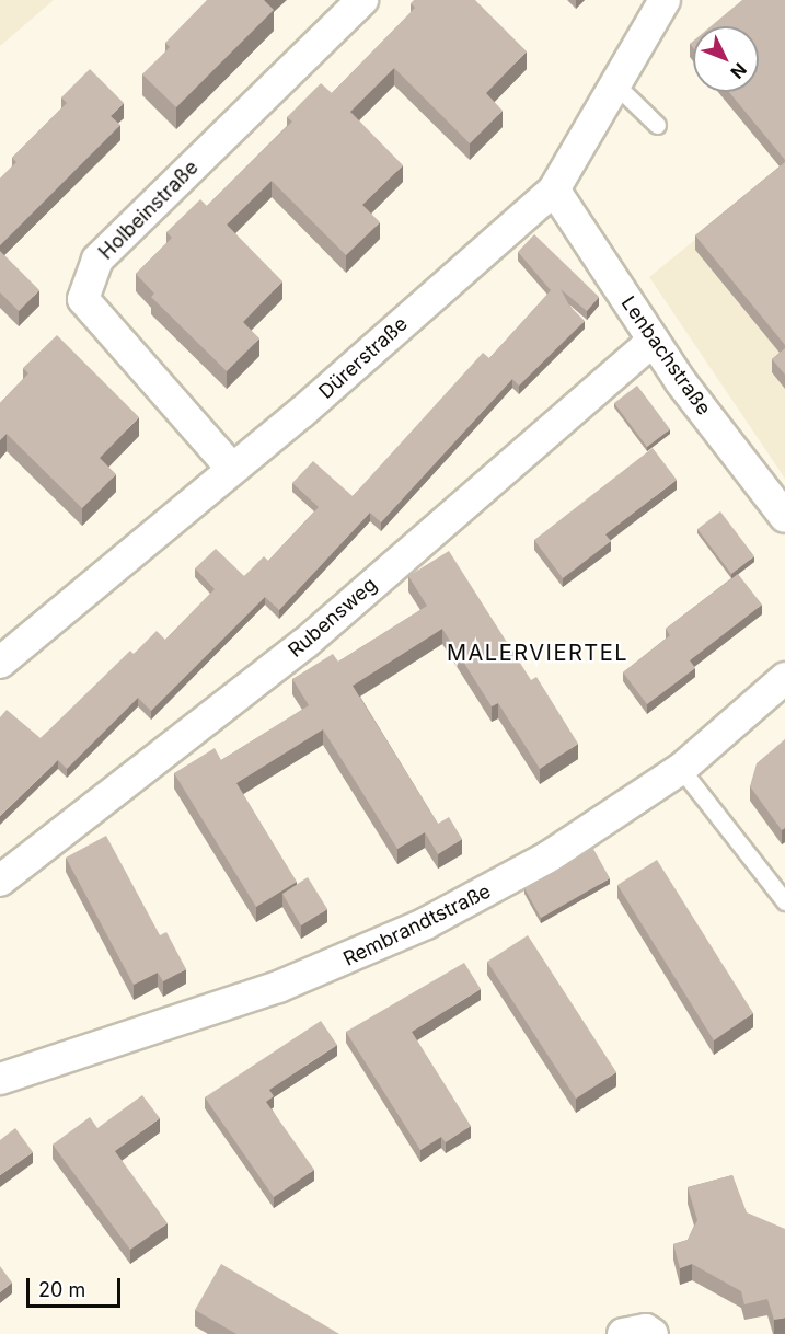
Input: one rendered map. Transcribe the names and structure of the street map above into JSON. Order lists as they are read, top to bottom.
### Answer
{
  "streets": {
    "street": [
      "Holbeinstraße",
      "Lenbachstraße",
      "Dürerstraße",
      "Rubensweg",
      "Rembrandtstraße"
    ]
  },
  "crossings": [
    ["Holbeinstraße", "Dürerstraße"],
    ["Lenbachstraße", "Dürerstraße"],
    ["Lenbachstraße", "Rubensweg"]
  ],
  "districts": ["MALERVIERTEL"],
  "scale_bar": "20 m",
  "north": "bottom right"
}
